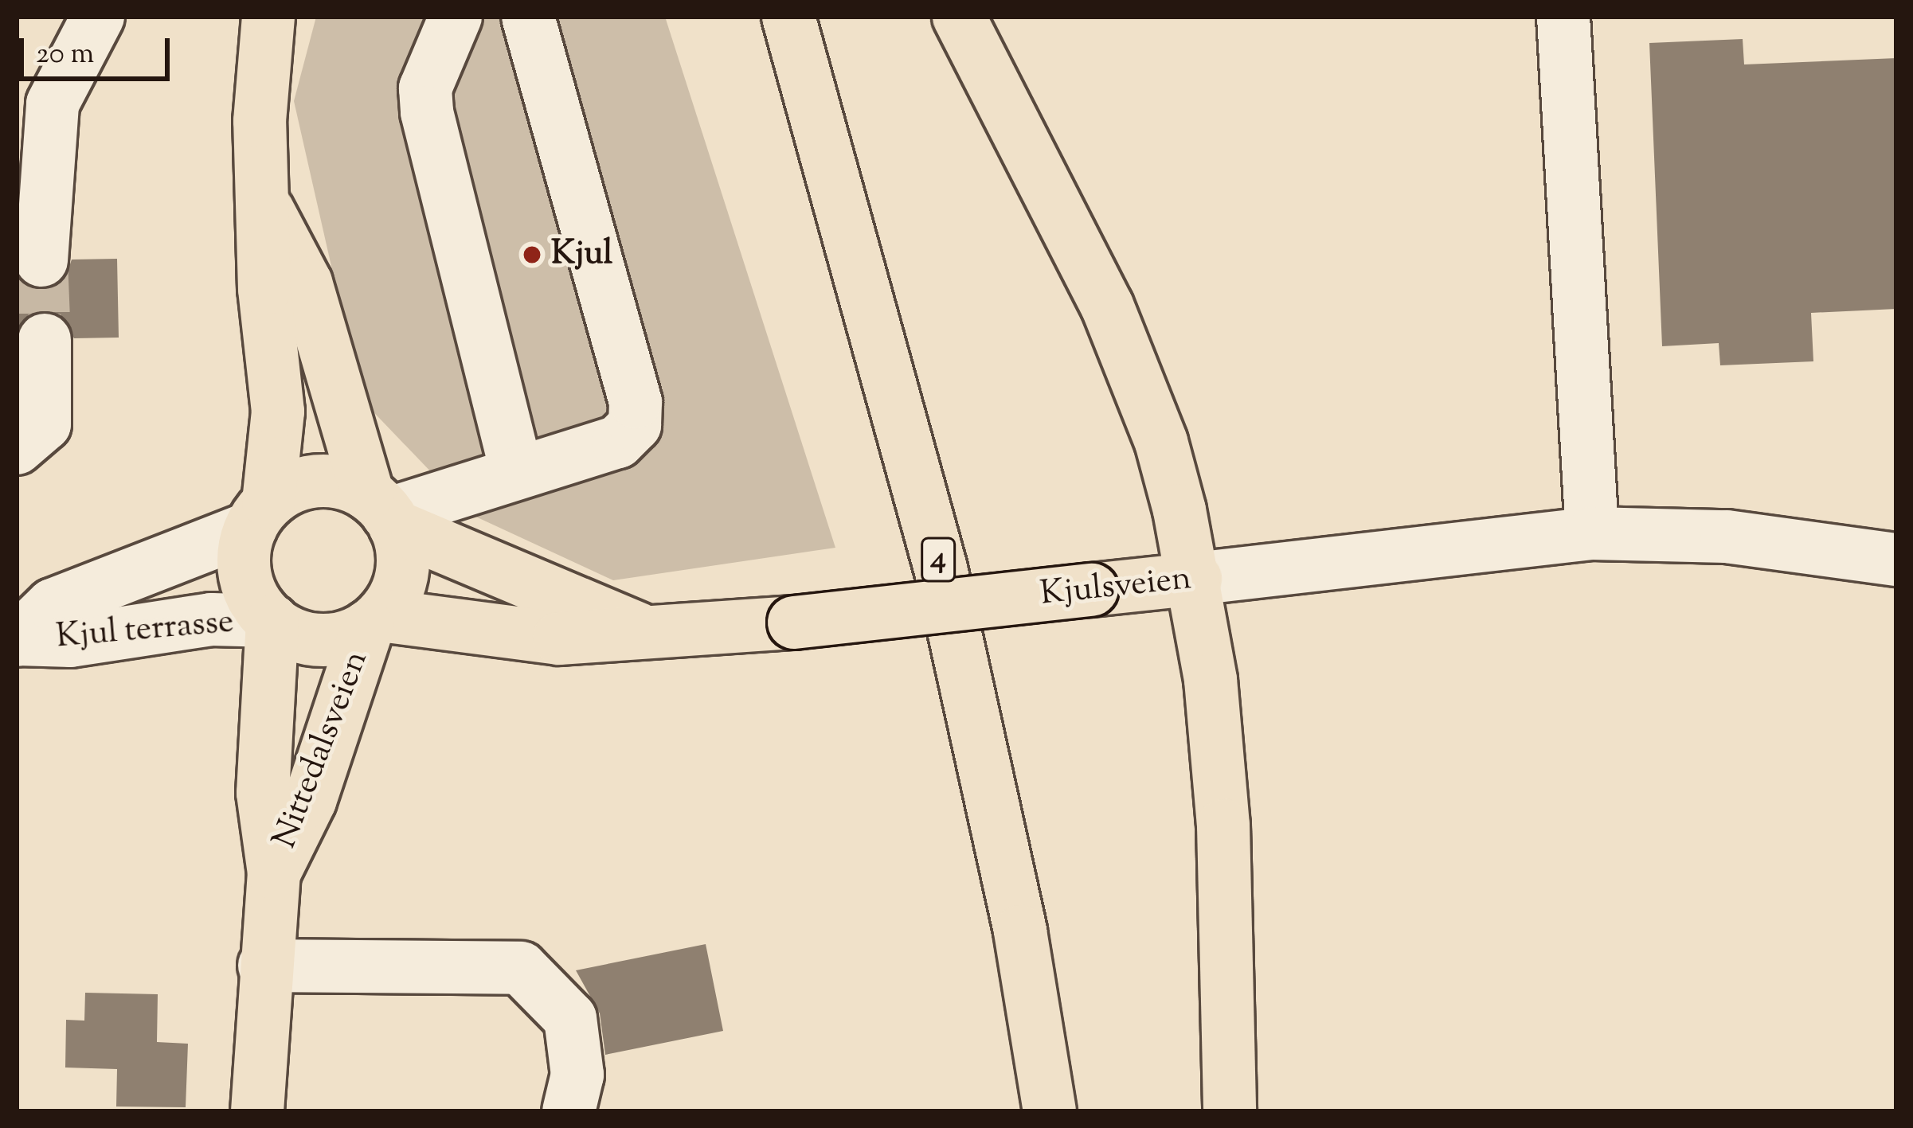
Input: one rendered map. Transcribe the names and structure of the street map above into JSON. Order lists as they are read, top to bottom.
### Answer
{
  "streets": {
    "main road": ["4", "Kjulsveien", "Nittedalsveien"],
    "street": ["Kjul terrasse"]
  },
  "crossings": [
    ["Kjulsveien", "Kjul terrasse"],
    ["Kjulsveien", "Nittedalsveien"],
    ["Kjul terrasse", "Nittedalsveien"]
  ],
  "places": ["Kjul"],
  "scale_bar": "20 m"
}
